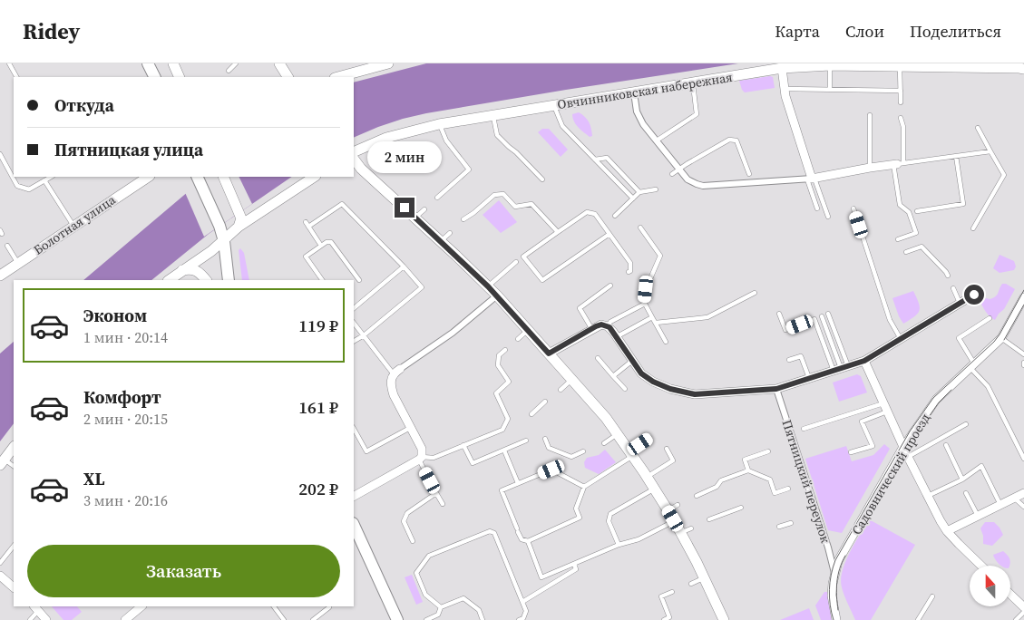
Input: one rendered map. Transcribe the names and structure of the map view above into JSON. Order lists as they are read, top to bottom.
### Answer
{
  "streets": {
    "street": [
      "Овчинниковская набережная",
      "Болотная улица",
      "Садовнический проезд",
      "Пятницкий переулок"
    ]
  },
  "crossings": [
    ["Садовнический проезд", "Пятницкий переулок"]
  ],
  "north": "top",
  "page": {
    "header": "Ridey",
    "nav": ["Карта", "Слои", "Поделиться"],
    "banner": ["Откуда", "Пятницкая улица"],
    "bubble": "2 мин",
    "list": [
      {
        "name": "Эконом",
        "note": "1 мин · 20:14",
        "value": "119 ₽"
      },
      {
        "name": "Комфорт",
        "note": "2 мин · 20:15",
        "value": "161 ₽"
      },
      {
        "name": "XL",
        "note": "3 мин · 20:16",
        "value": "202 ₽"
      }
    ],
    "buttons": "Заказать"
  }
}
